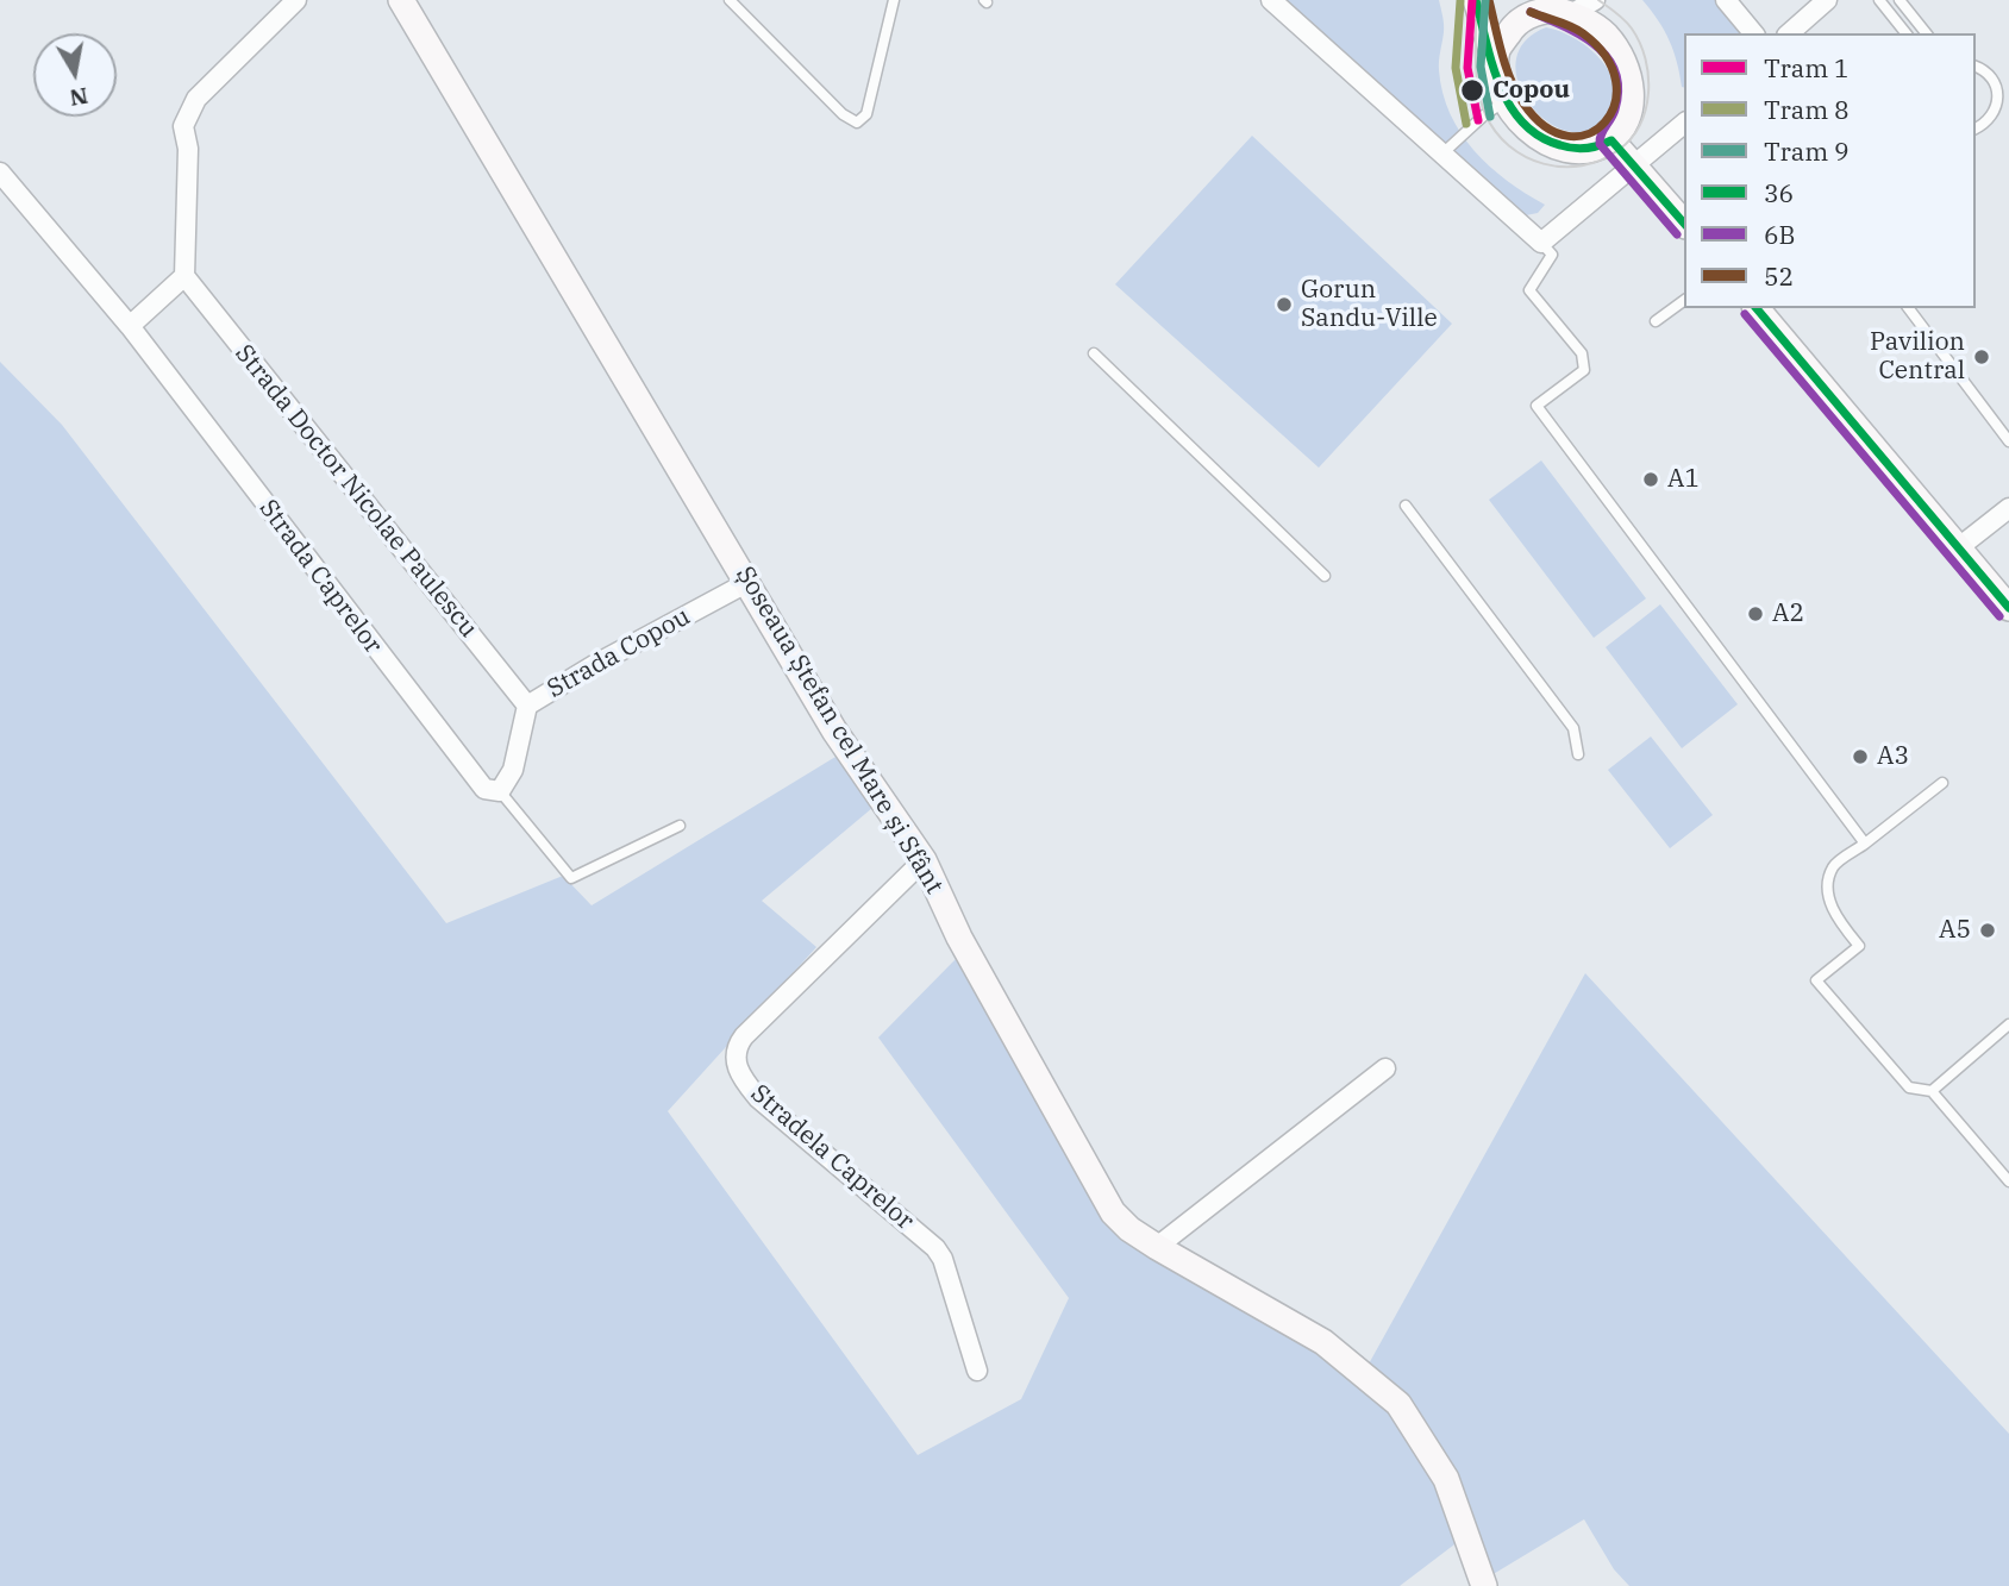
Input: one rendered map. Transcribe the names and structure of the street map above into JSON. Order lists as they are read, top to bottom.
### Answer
{
  "streets": {
    "street": [
      "Strada Doctor Nicolae Paulescu",
      "Strada Caprelor",
      "Strada Copou",
      "Șoseaua Ștefan cel Mare și Sfânt",
      "Stradela Caprelor"
    ]
  },
  "crossings": [
    ["Strada Doctor Nicolae Paulescu", "Strada Copou"],
    ["Strada Caprelor", "Strada Copou"],
    ["Strada Copou", "Șoseaua Ștefan cel Mare și Sfânt"],
    ["Șoseaua Ștefan cel Mare și Sfânt", "Stradela Caprelor"]
  ],
  "places": [
    "Copou",
    "Gorun Sandu-Ville",
    "Pavilion Central",
    "A1",
    "A2",
    "A3",
    "A5"
  ],
  "lines": [
    "tram line 1",
    "tram line 9",
    "transit line 36",
    "transit line 52",
    "tram line 8",
    "transit line 6B"
  ],
  "legend": [
    "Tram 1",
    "Tram 8",
    "Tram 9",
    "36",
    "6B",
    "52"
  ],
  "north": "bottom"
}
